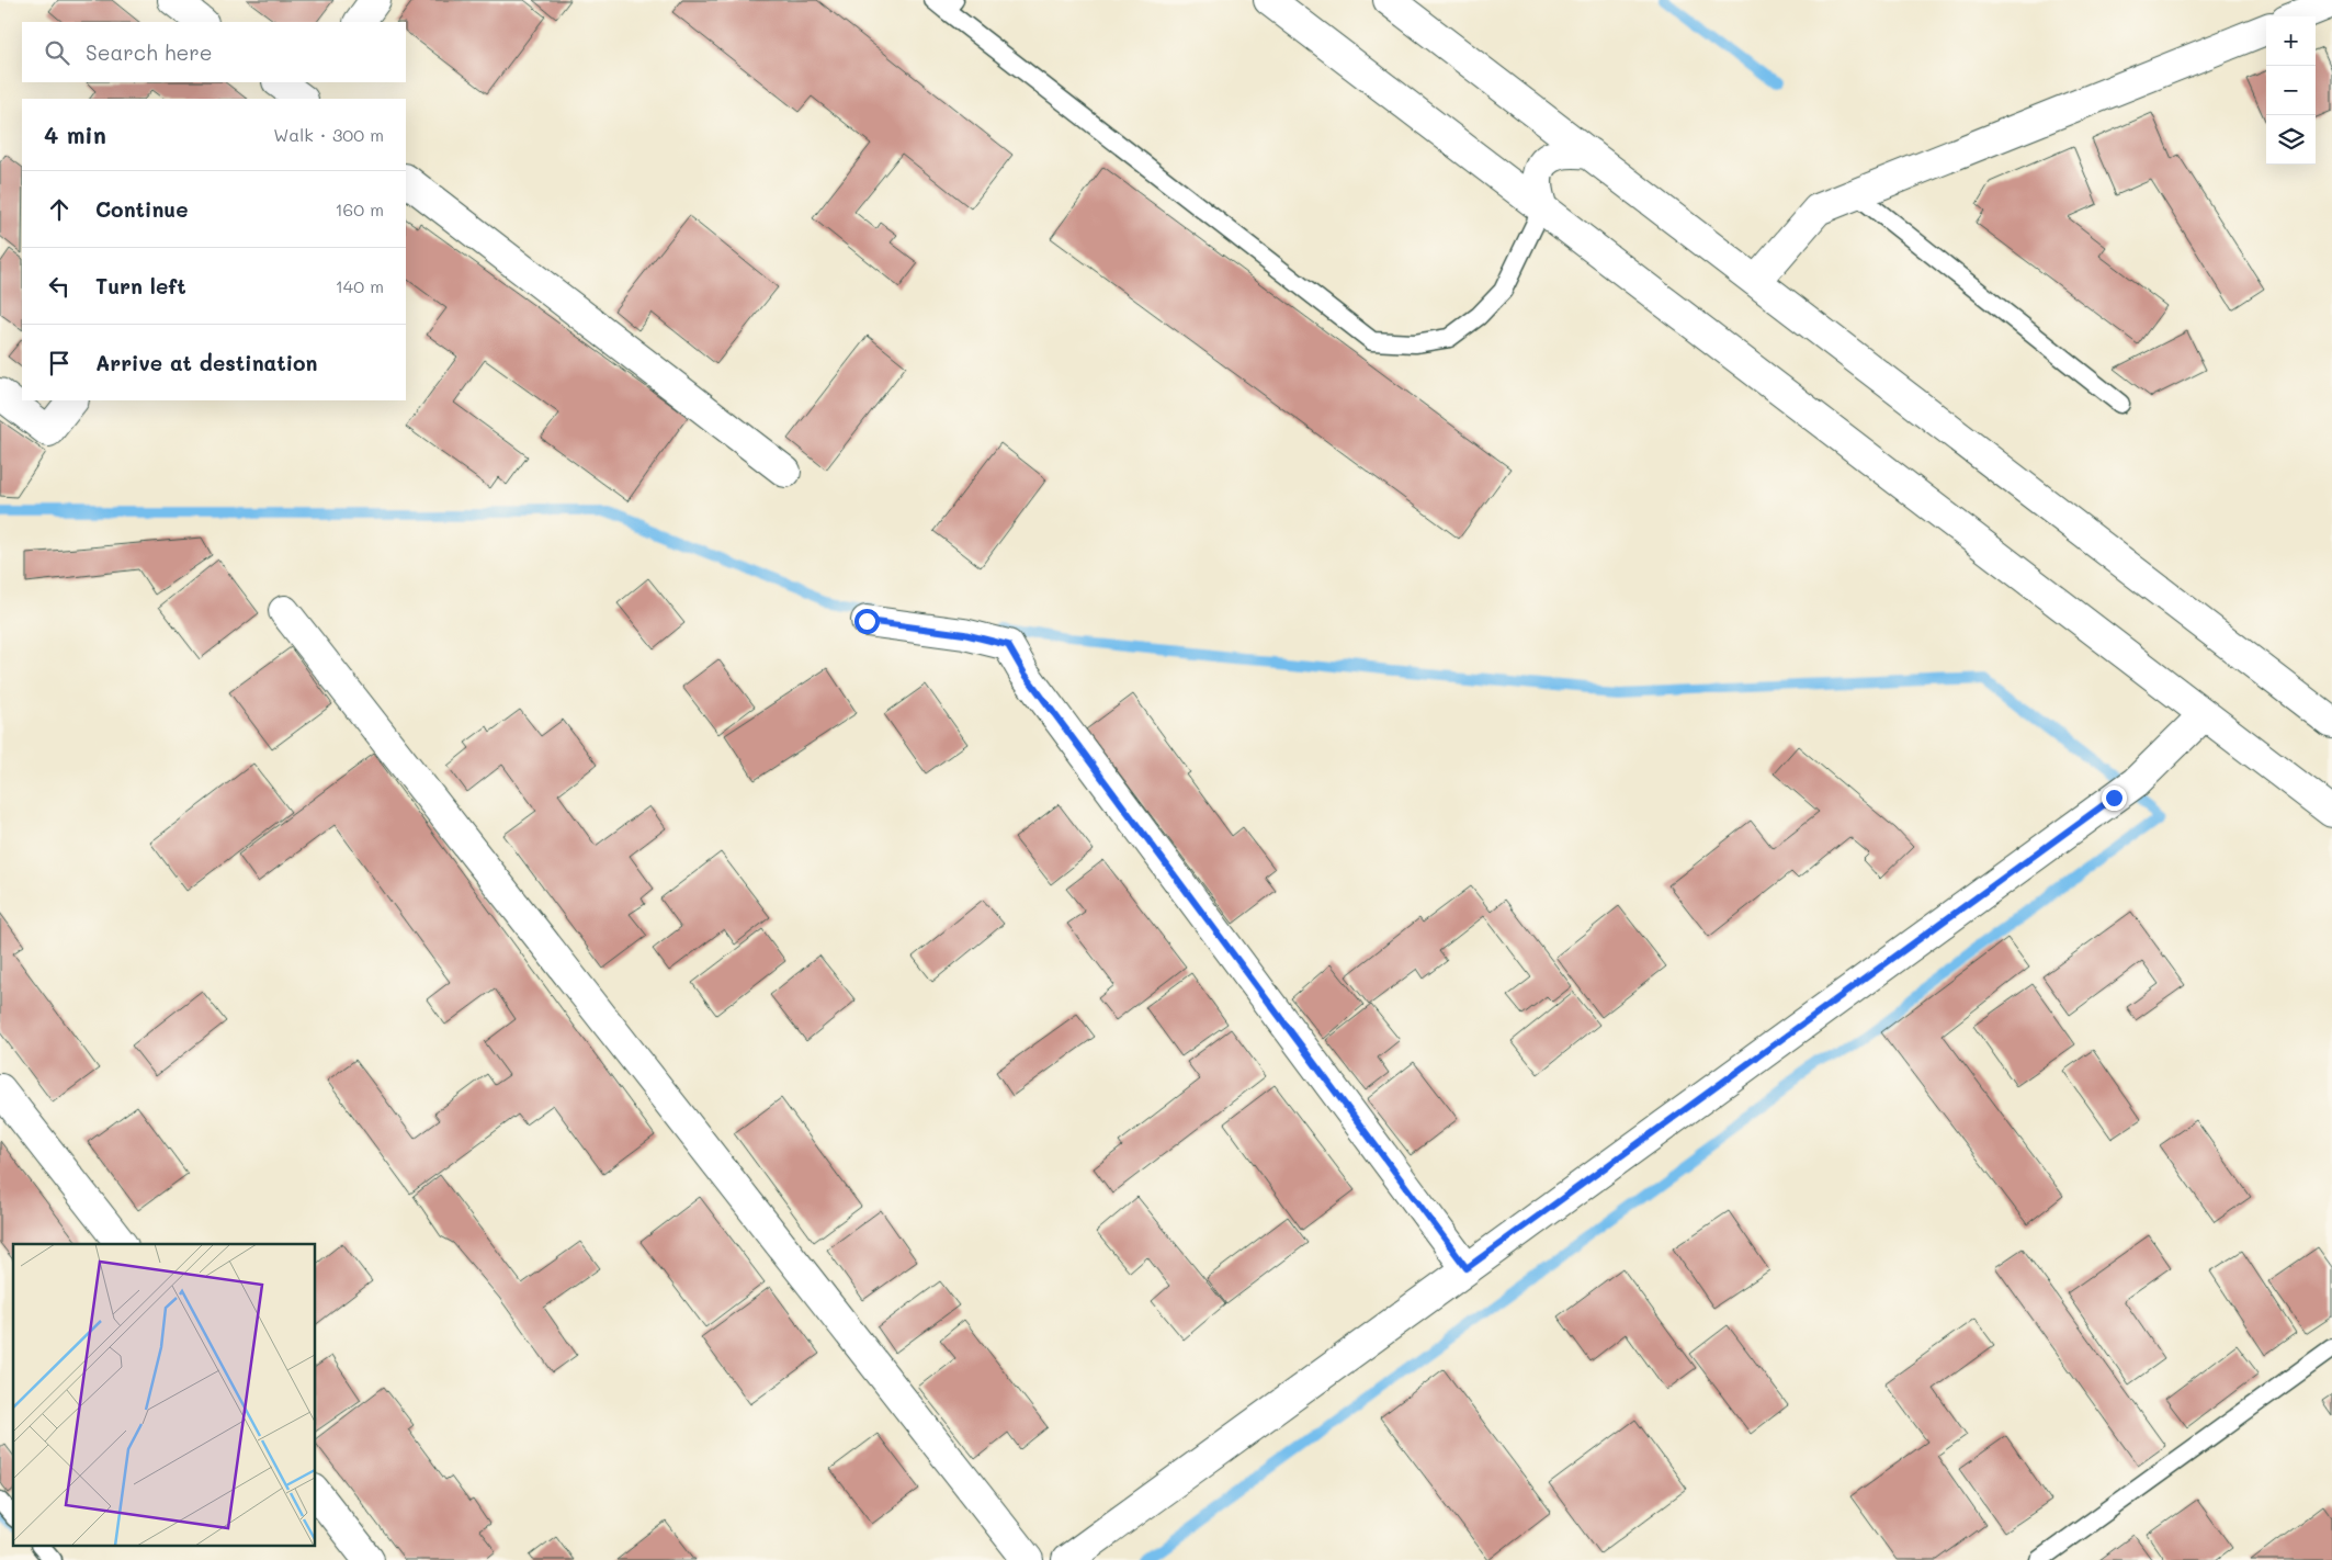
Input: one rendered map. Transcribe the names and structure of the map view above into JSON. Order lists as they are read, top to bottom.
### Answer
{
  "page": {
    "map_buttons": ["+", "−"],
    "search": "Search here",
    "heading": ["4 min", "Walk · 300 m"],
    "list": [
      ["Continue", "160 m"],
      ["Turn left", "140 m"],
      "Arrive at destination"
    ]
  }
}
